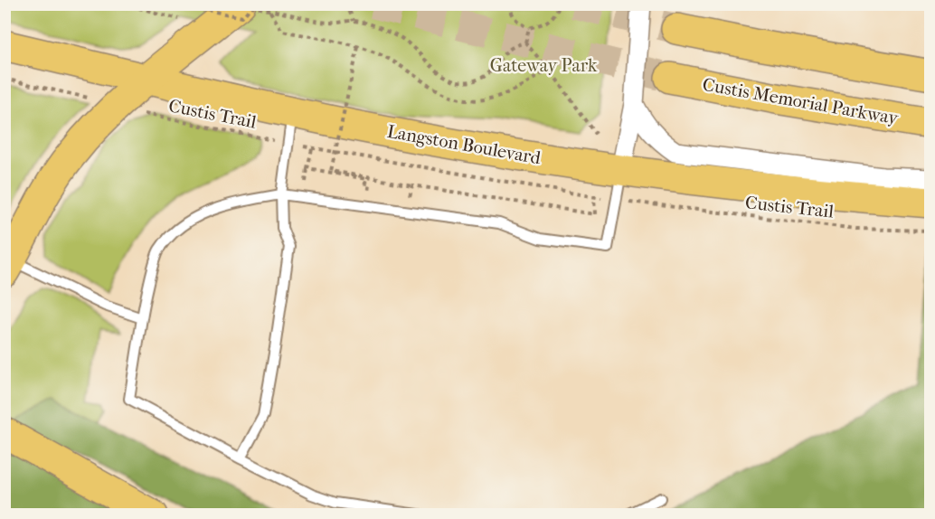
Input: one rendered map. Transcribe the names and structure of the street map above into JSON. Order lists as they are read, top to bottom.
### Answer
{
  "streets": {
    "main road": ["Custis Memorial Parkway", "Langston Boulevard"],
    "path": ["Custis Trail"]
  },
  "parks": ["Gateway Park"]
}
